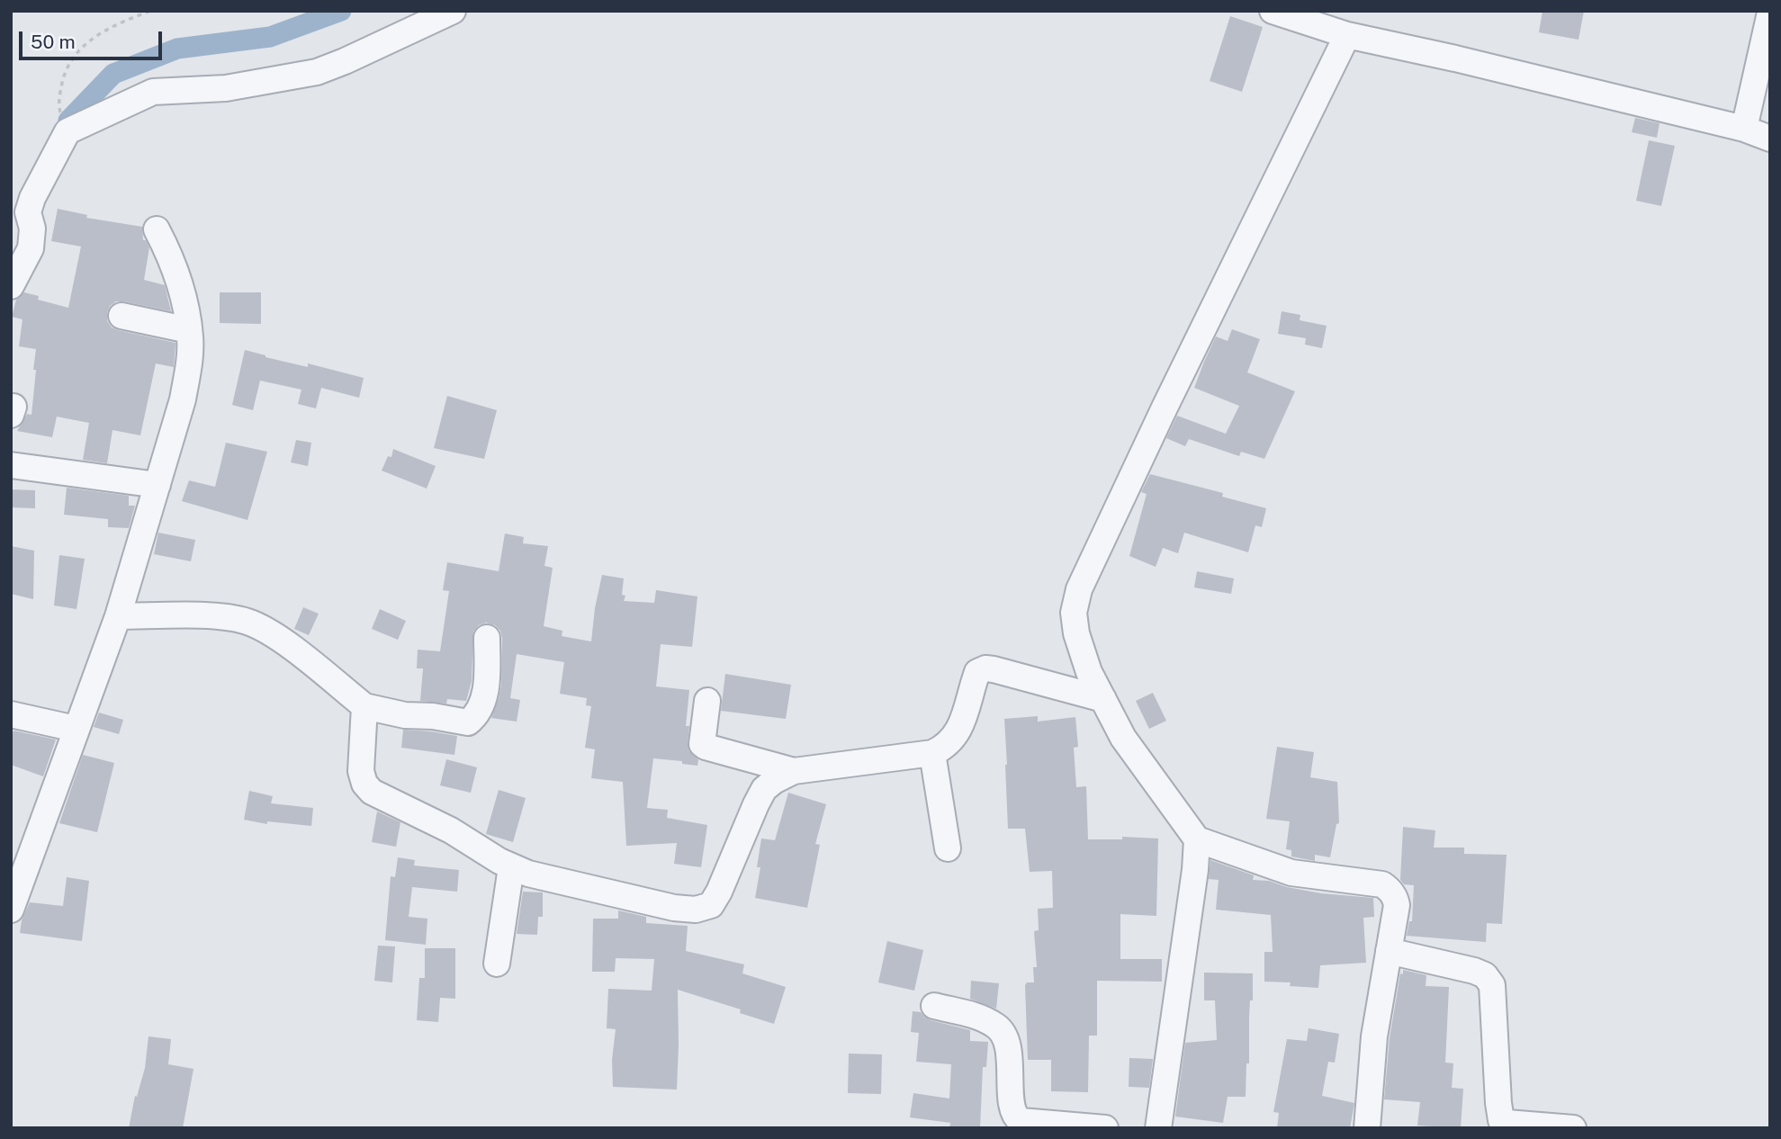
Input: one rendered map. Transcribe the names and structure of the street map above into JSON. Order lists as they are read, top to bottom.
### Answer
{
  "scale_bar": "50 m"
}
